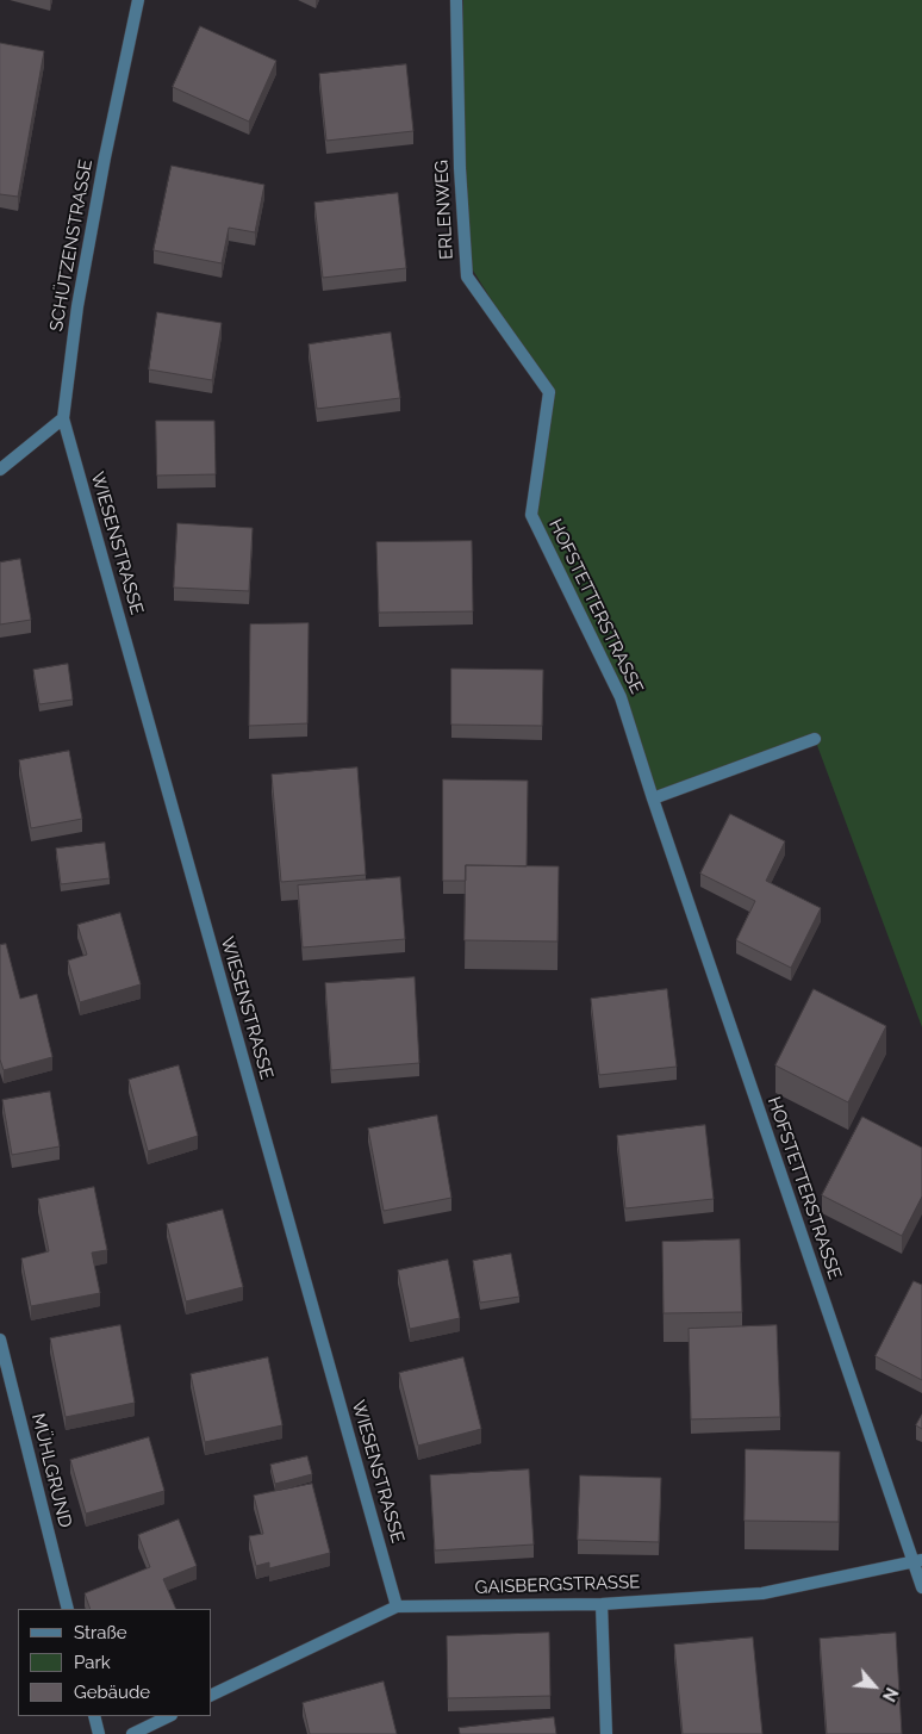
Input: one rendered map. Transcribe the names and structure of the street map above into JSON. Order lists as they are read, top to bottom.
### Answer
{
  "streets": {
    "street": [
      "ERLENWEG",
      "SCHÜTZENSTRASSE",
      "WIESENSTRASSE",
      "HOFSTETTERSTRASSE",
      "MÜHLGRUND",
      "GAISBERGSTRASSE"
    ]
  },
  "crossings": [
    ["ERLENWEG", "HOFSTETTERSTRASSE"],
    ["SCHÜTZENSTRASSE", "WIESENSTRASSE"],
    ["WIESENSTRASSE", "GAISBERGSTRASSE"],
    ["HOFSTETTERSTRASSE", "GAISBERGSTRASSE"]
  ],
  "legend": ["Straße", "Park", "Gebäude"],
  "north": "bottom right"
}
